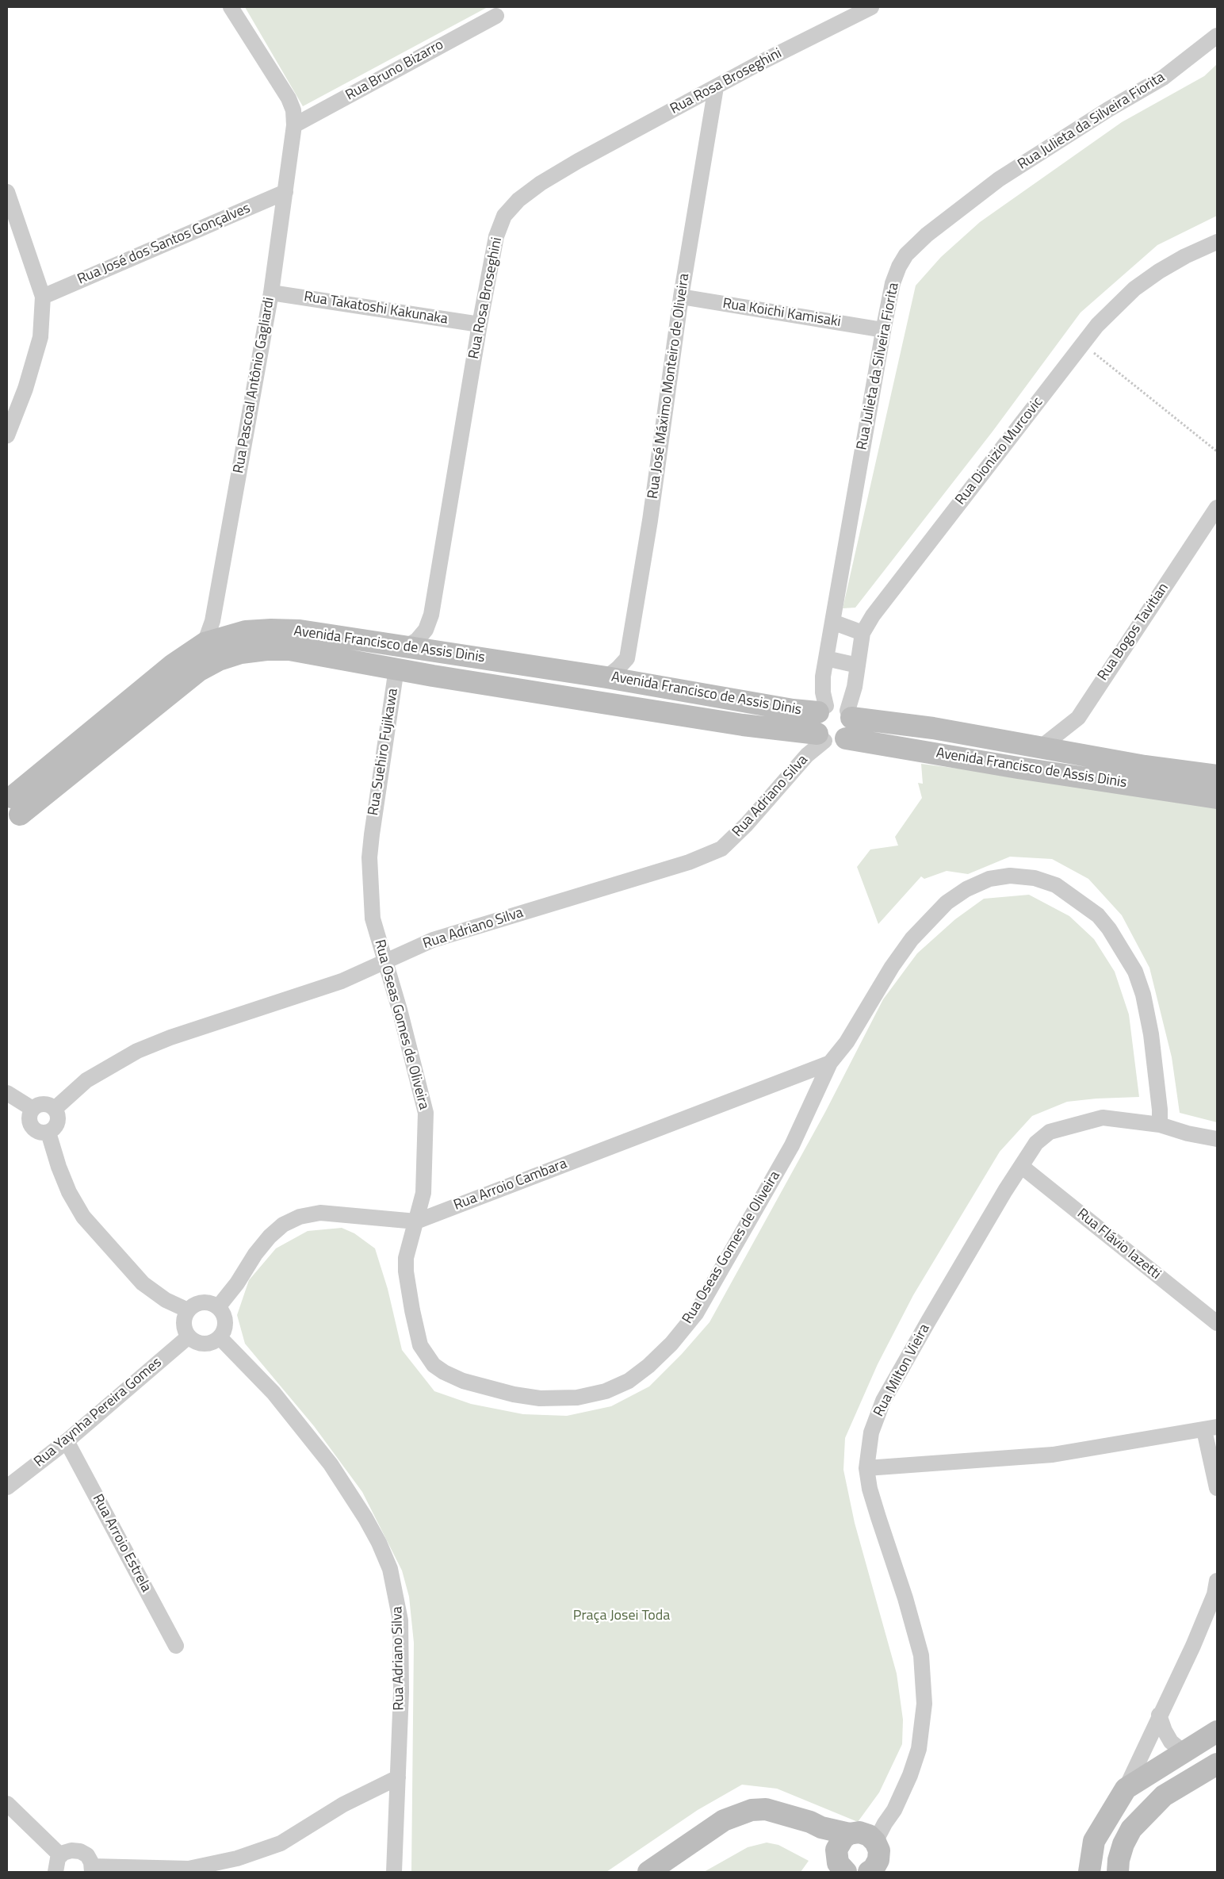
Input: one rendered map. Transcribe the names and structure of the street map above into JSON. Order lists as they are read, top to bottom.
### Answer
{
  "streets": {
    "main road": ["Avenida Francisco de Assis Dinis"],
    "street": [
      "Rua Bruno Bizarro",
      "Rua Rosa Broseghini",
      "Rua Julieta da Silveira Fiorita",
      "Rua José dos Santos Gonçalves",
      "Rua Takatoshi Kakunaka",
      "Rua Koichi Kamisaki",
      "Rua Pascoal Antônio Gagliardi",
      "Rua José Máximo Monteiro de Oliveira",
      "Rua Dionizio Murcovic",
      "Rua Bogos Tavitian",
      "Rua Suehiro Fujikawa",
      "Rua Adriano Silva",
      "Rua Oseas Gomes de Oliveira",
      "Rua Arroio Cambara",
      "Rua Flávio Iazetti",
      "Rua Milton Vieira",
      "Rua Yaynha Pereira Gomes",
      "Rua Arroio Estrela"
    ]
  },
  "crossings": [
    ["Rua Bruno Bizarro", "Rua Pascoal Antônio Gagliardi"],
    ["Rua Rosa Broseghini", "Rua Takatoshi Kakunaka"],
    ["Rua Rosa Broseghini", "Rua José Máximo Monteiro de Oliveira"],
    ["Rua Rosa Broseghini", "Avenida Francisco de Assis Dinis"],
    ["Rua Julieta da Silveira Fiorita", "Rua Koichi Kamisaki"],
    ["Rua Julieta da Silveira Fiorita", "Rua Dionizio Murcovic"],
    ["Rua Julieta da Silveira Fiorita", "Avenida Francisco de Assis Dinis"],
    ["Rua Julieta da Silveira Fiorita", "Rua Adriano Silva"],
    ["Rua José dos Santos Gonçalves", "Rua Pascoal Antônio Gagliardi"],
    ["Rua Takatoshi Kakunaka", "Rua Pascoal Antônio Gagliardi"],
    ["Rua Koichi Kamisaki", "Rua José Máximo Monteiro de Oliveira"],
    ["Rua Pascoal Antônio Gagliardi", "Avenida Francisco de Assis Dinis"],
    ["Rua José Máximo Monteiro de Oliveira", "Avenida Francisco de Assis Dinis"],
    ["Rua Dionizio Murcovic", "Avenida Francisco de Assis Dinis"],
    ["Rua Dionizio Murcovic", "Rua Adriano Silva"],
    ["Rua Bogos Tavitian", "Avenida Francisco de Assis Dinis"],
    ["Avenida Francisco de Assis Dinis", "Rua Suehiro Fujikawa"],
    ["Avenida Francisco de Assis Dinis", "Rua Adriano Silva"],
    ["Rua Suehiro Fujikawa", "Rua Oseas Gomes de Oliveira"],
    ["Rua Adriano Silva", "Rua Oseas Gomes de Oliveira"],
    ["Rua Adriano Silva", "Rua Arroio Cambara"],
    ["Rua Adriano Silva", "Rua Yaynha Pereira Gomes"],
    ["Rua Oseas Gomes de Oliveira", "Rua Arroio Cambara"],
    ["Rua Oseas Gomes de Oliveira", "Rua Milton Vieira"],
    ["Rua Arroio Cambara", "Rua Yaynha Pereira Gomes"],
    ["Rua Flávio Iazetti", "Rua Milton Vieira"],
    ["Rua Yaynha Pereira Gomes", "Rua Arroio Estrela"]
  ],
  "parks": ["Praça Josei Toda"]
}
